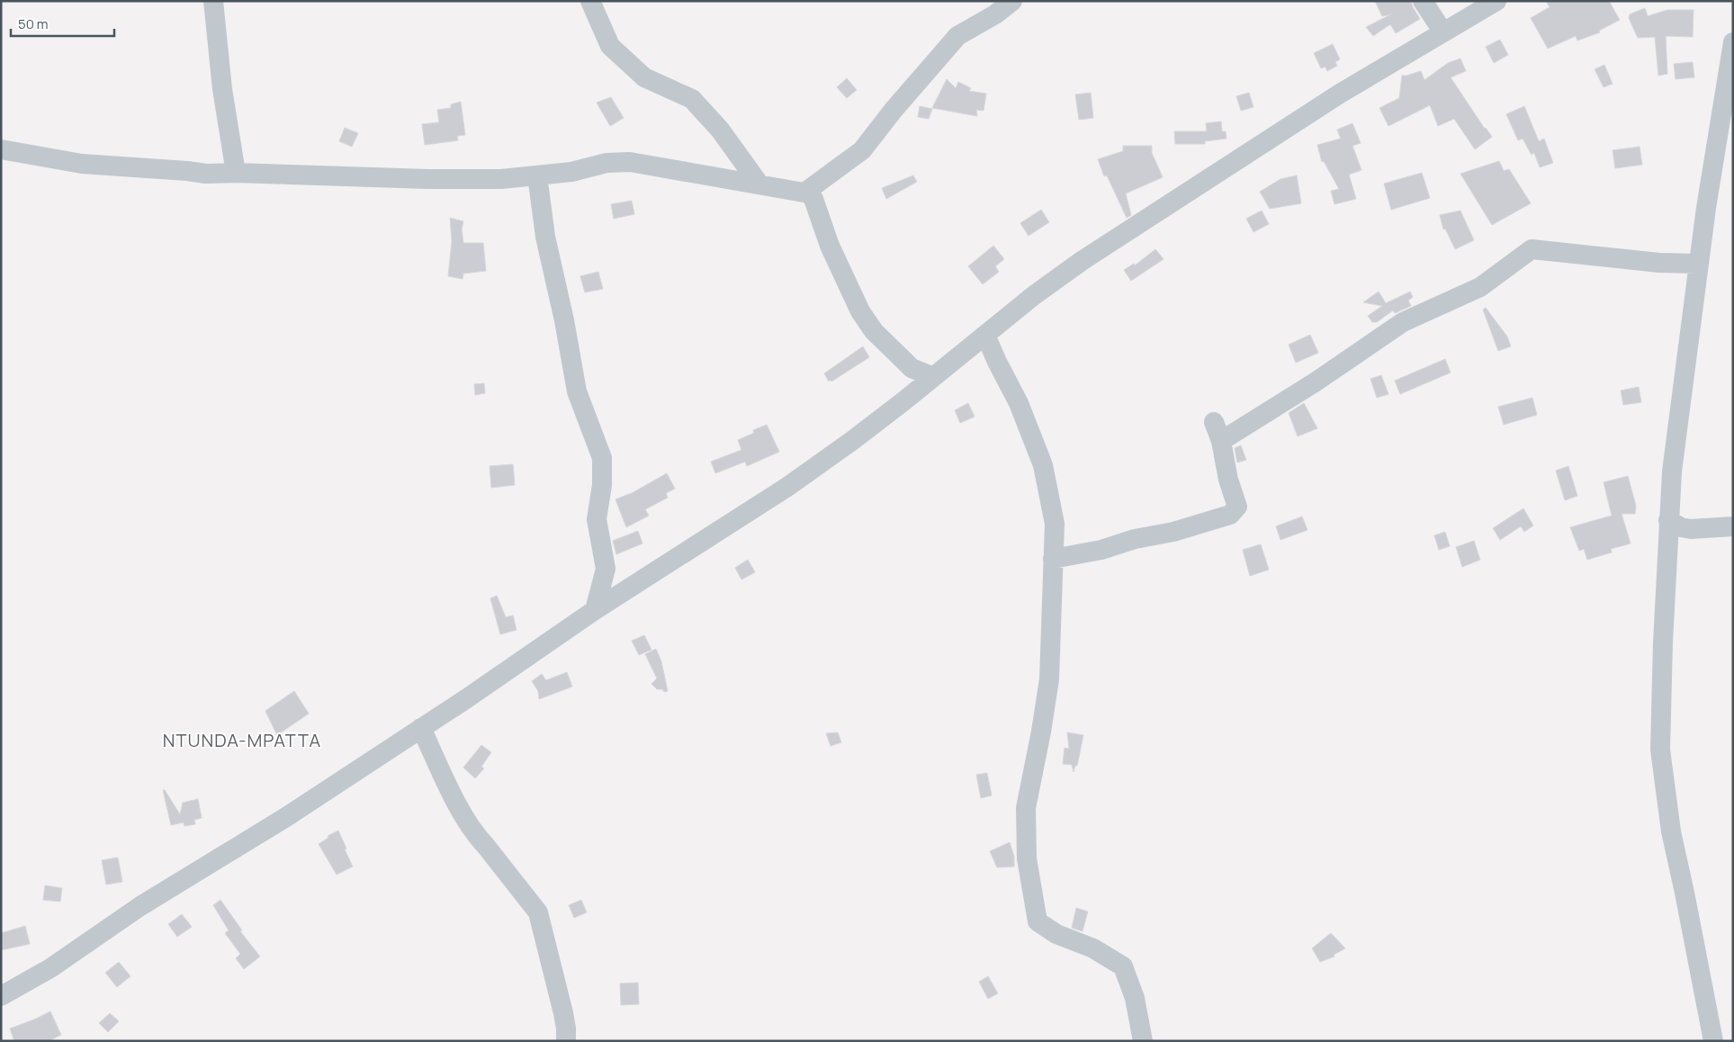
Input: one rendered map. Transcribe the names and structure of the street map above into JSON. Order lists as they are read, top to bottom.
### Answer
{
  "districts": ["NTUNDA-MPATTA"],
  "scale_bar": "50 m"
}
